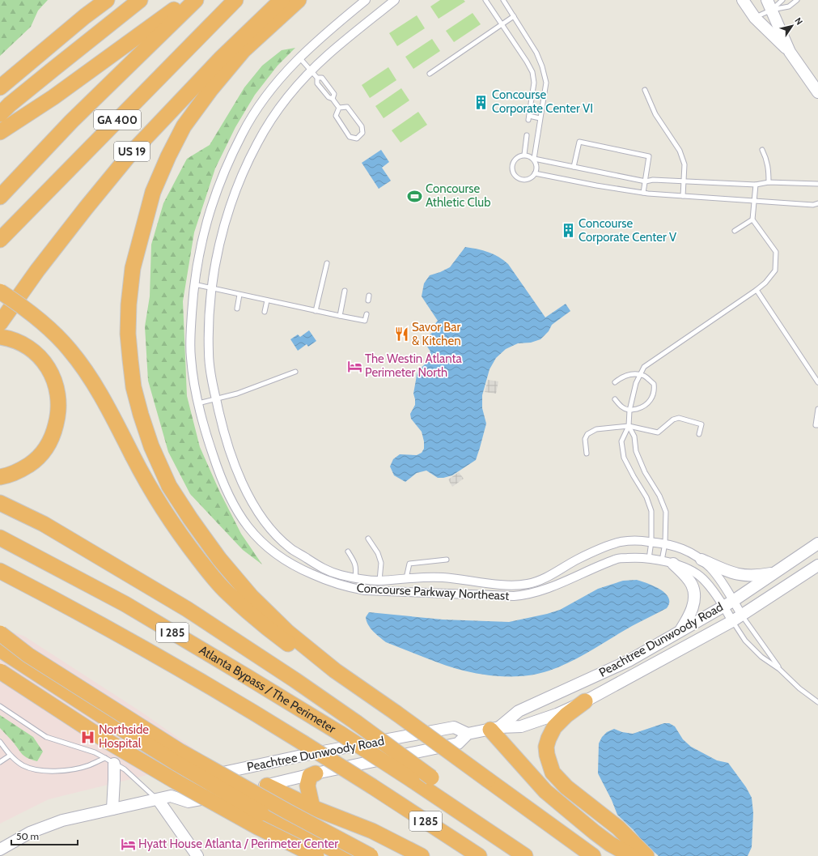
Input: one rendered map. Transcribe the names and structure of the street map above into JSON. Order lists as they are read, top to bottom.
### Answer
{
  "streets": {
    "highway": [
      "GA 400",
      "US 19",
      "I 285",
      "Atlanta Bypass / The Perimeter"
    ],
    "main road": ["Peachtree Dunwoody Road"],
    "street": ["Concourse Parkway Northeast"]
  },
  "crossings": [
    ["Concourse Parkway Northeast", "Peachtree Dunwoody Road"]
  ],
  "places": {
    "building": ["Concourse Corporate Center VI", "Concourse Corporate Center V"],
    "sports": ["Concourse Athletic Club"],
    "restaurant": ["Savor Bar & Kitchen"],
    "hotel": ["The Westin Atlanta Perimeter North", "Hyatt House Atlanta / Perimeter Center"],
    "hospital": ["Northside Hospital"]
  },
  "scale_bar": "50 m",
  "north": "top right"
}
